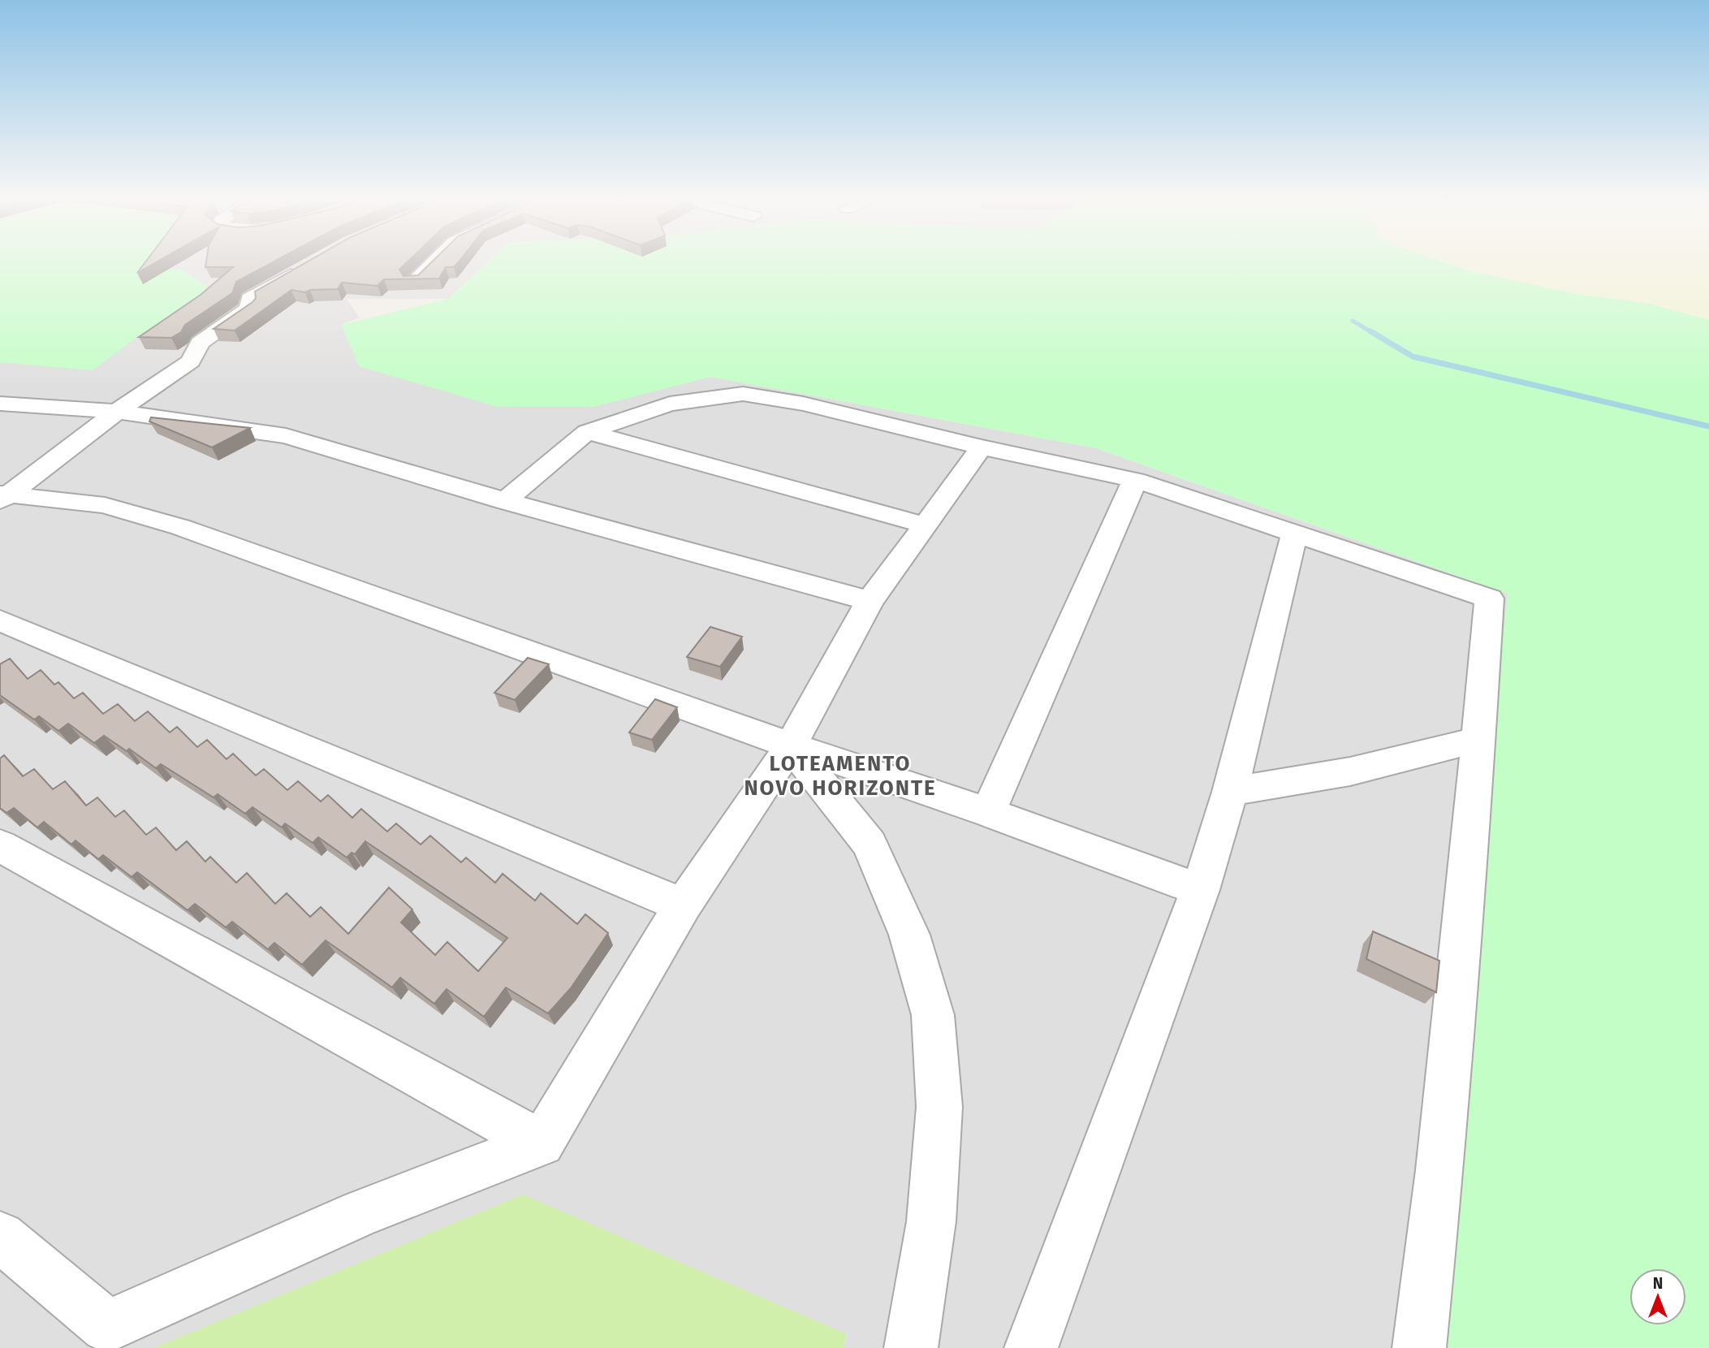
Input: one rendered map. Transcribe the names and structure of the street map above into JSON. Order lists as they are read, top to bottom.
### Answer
{
  "districts": ["LOTEAMENTO NOVO HORIZONTE"],
  "north": "top"
}
